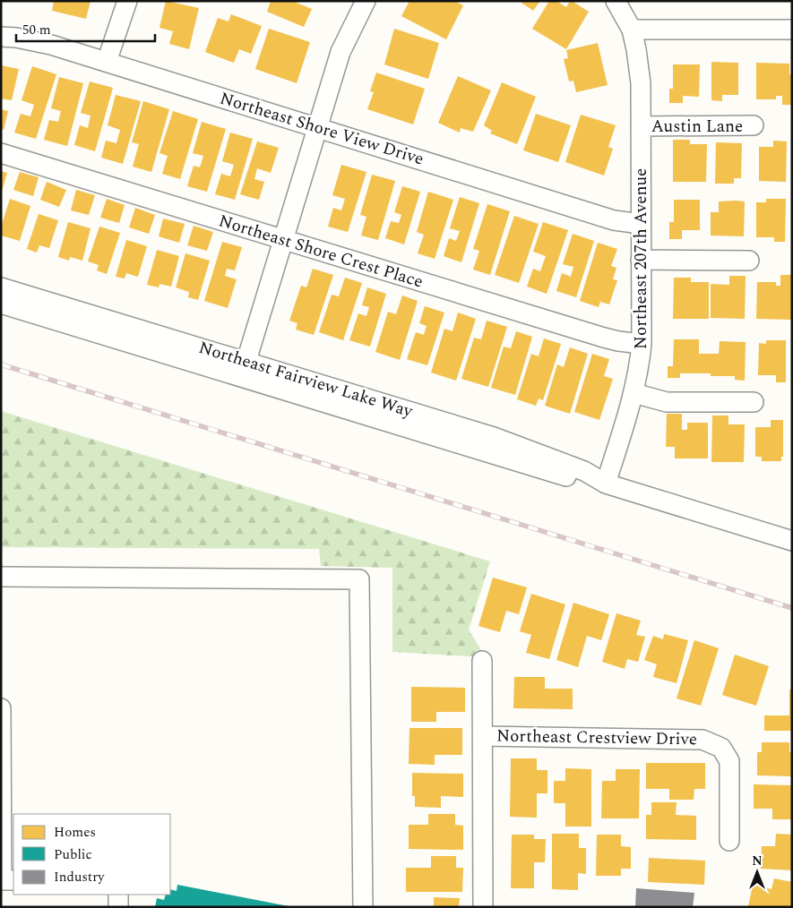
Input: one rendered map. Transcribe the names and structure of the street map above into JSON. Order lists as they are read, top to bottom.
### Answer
{
  "streets": {
    "street": [
      "Austin Lane",
      "Northeast Shore View Drive",
      "Northeast Shore Crest Place",
      "Northeast 207th Avenue",
      "Northeast Fairview Lake Way",
      "Northeast Crestview Drive"
    ]
  },
  "crossings": [
    ["Austin Lane", "Northeast 207th Avenue"],
    ["Northeast Shore View Drive", "Northeast 207th Avenue"],
    ["Northeast Shore Crest Place", "Northeast 207th Avenue"],
    ["Northeast 207th Avenue", "Northeast Fairview Lake Way"]
  ],
  "legend": ["Homes", "Public", "Industry"],
  "scale_bar": "50 m",
  "north": "top"
}
